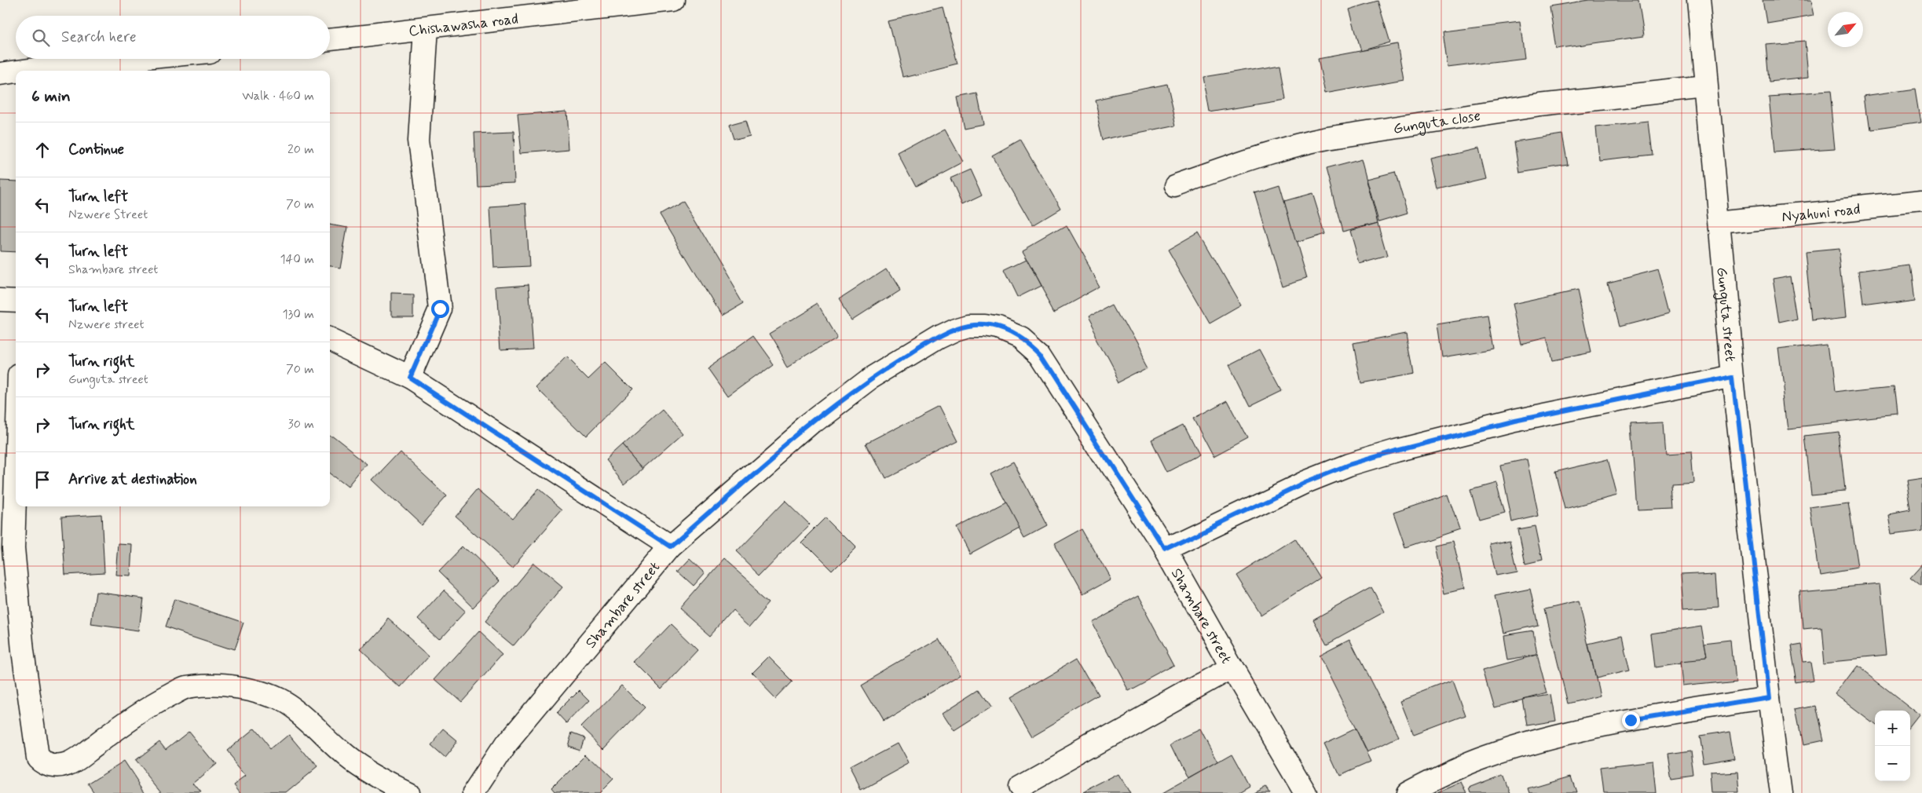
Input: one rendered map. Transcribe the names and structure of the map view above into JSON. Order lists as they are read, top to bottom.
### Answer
{
  "streets": {
    "street": [
      "Chishawasha road",
      "Gunguta close",
      "Nyahuni road",
      "Gunguta street",
      "Shambare street"
    ]
  },
  "crossings": [
    ["Gunguta close", "Gunguta street"],
    ["Nyahuni road", "Gunguta street"]
  ],
  "north": "top right",
  "page": {
    "search": "Search here",
    "heading": ["6 min", "Walk · 460 m"],
    "list": [
      ["Continue", "20 m"],
      ["Turn left", "Nzwere Street", "70 m"],
      ["Turn left", "Shambare street", "140 m"],
      ["Turn left", "Nzwere street", "130 m"],
      ["Turn right", "Gunguta street", "70 m"],
      ["Turn right", "30 m"],
      "Arrive at destination"
    ],
    "map_buttons": ["+", "−"]
  }
}
